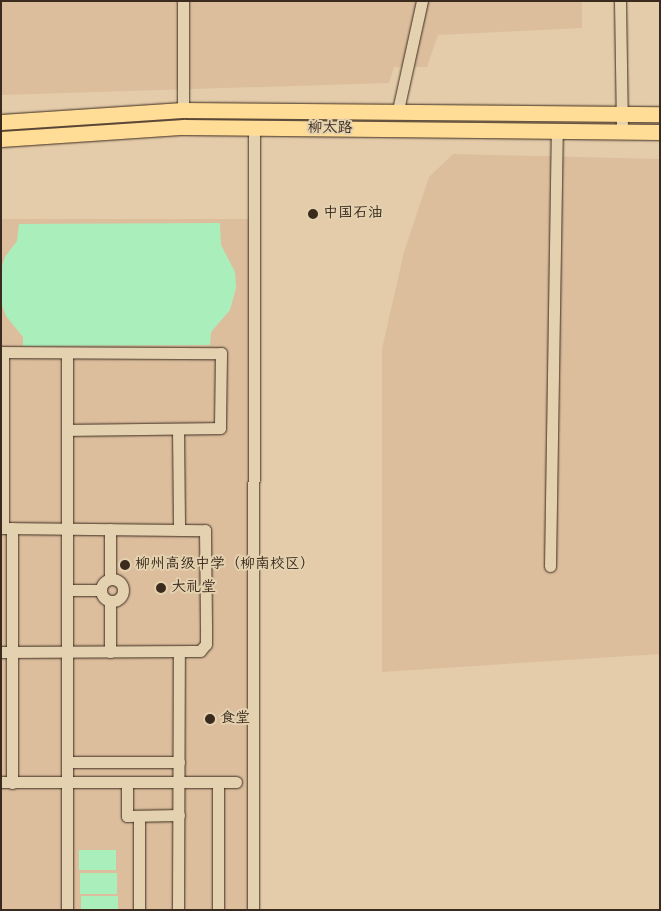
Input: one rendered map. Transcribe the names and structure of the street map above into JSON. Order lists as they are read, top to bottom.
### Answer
{
  "streets": {
    "main road": ["柳太路"]
  },
  "places": [
    "中国石油",
    "柳州高级中学（柳南校区）",
    "大礼堂",
    "食堂"
  ]
}
